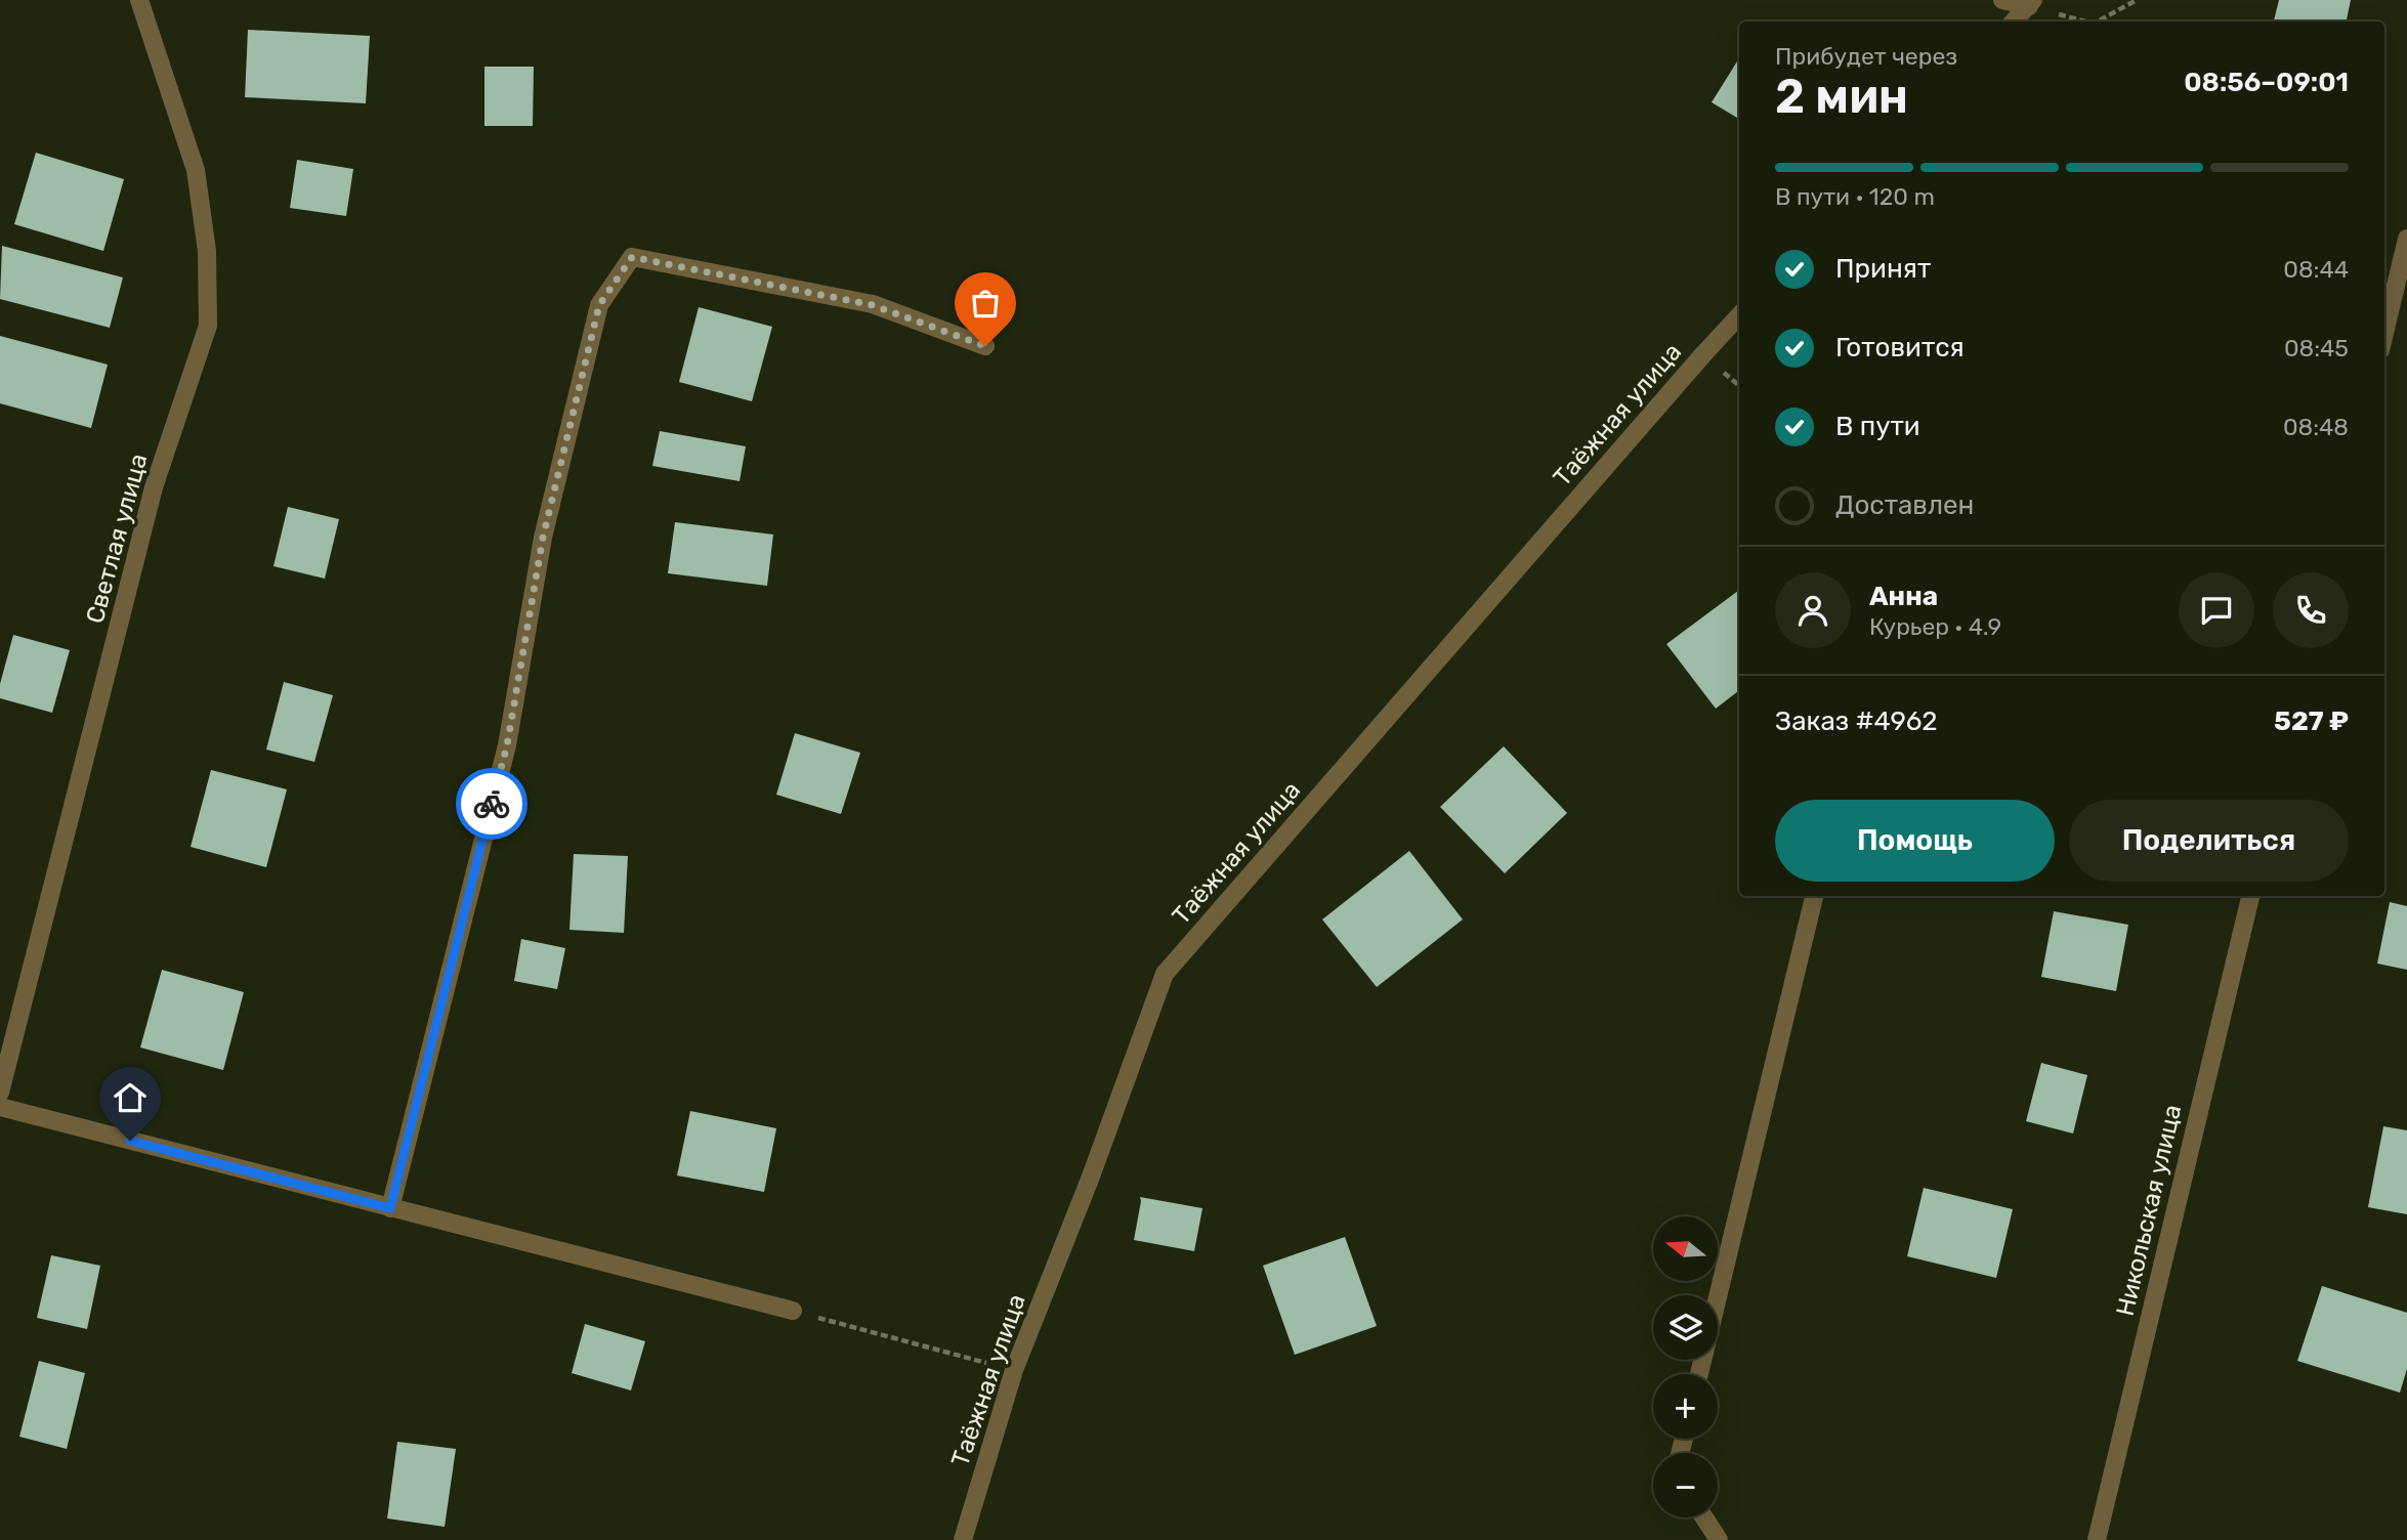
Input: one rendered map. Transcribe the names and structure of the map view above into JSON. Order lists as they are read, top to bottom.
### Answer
{
  "streets": {
    "street": ["Таёжная улица", "Светлая улица", "Никольская улица"]
  },
  "north": "left",
  "page": {
    "heading": ["2 мин", "Прибудет через", "08:56–09:01"],
    "panel": [
      "Анна",
      "Курьер · 4.9",
      "Заказ #4962",
      "527 ₽"
    ],
    "bar": "В пути · 120 m",
    "list": [
      ["Принят", "08:44"],
      ["Готовится", "08:45"],
      ["В пути", "08:48"],
      "Доставлен"
    ],
    "buttons": ["Помощь", "Поделиться"],
    "map_buttons": ["+", "−"]
  }
}
